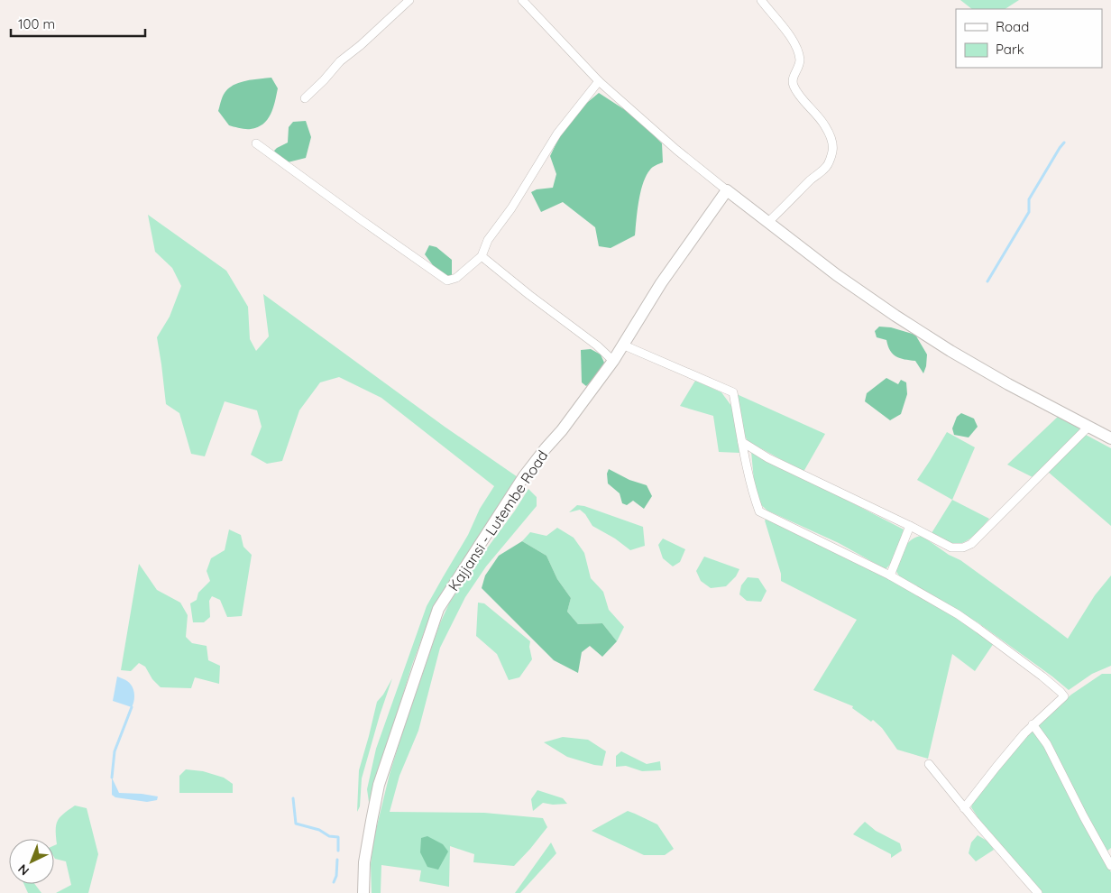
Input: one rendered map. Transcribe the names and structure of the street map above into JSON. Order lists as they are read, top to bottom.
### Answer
{
  "streets": {
    "street": ["Kajjansi - Lutembe Road"]
  },
  "legend": ["Road", "Park"],
  "scale_bar": "100 m",
  "north": "bottom left"
}
